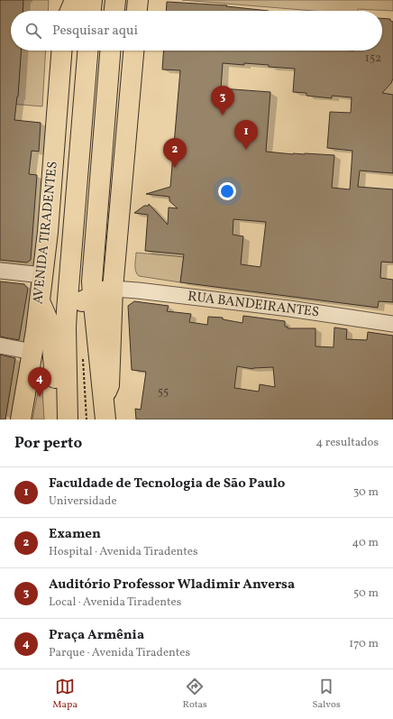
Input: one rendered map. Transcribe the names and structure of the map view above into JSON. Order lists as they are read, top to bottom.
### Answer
{
  "streets": {
    "main road": ["AVENIDA TIRADENTES"],
    "street": ["RUA BANDEIRANTES"]
  },
  "house_numbers": ["152", "55"],
  "page": {
    "search": "Pesquisar aqui",
    "pins": [
      "3",
      "1",
      "2",
      "4"
    ],
    "heading": ["Por perto", "4 resultados"],
    "list": [
      {
        "mark": "1",
        "name": "Faculdade de Tecnologia de São Paulo",
        "note": "Universidade",
        "value": "30 m"
      },
      {
        "mark": "2",
        "name": "Examen",
        "note": "Hospital · Avenida Tiradentes",
        "value": "40 m"
      },
      {
        "mark": "3",
        "name": "Auditório Professor Wladimir Anversa",
        "note": "Local · Avenida Tiradentes",
        "value": "50 m"
      },
      {
        "mark": "4",
        "name": "Praça Armênia",
        "note": "Parque · Avenida Tiradentes",
        "value": "170 m"
      }
    ],
    "nav": ["Mapa", "Rotas", "Salvos"]
  }
}
